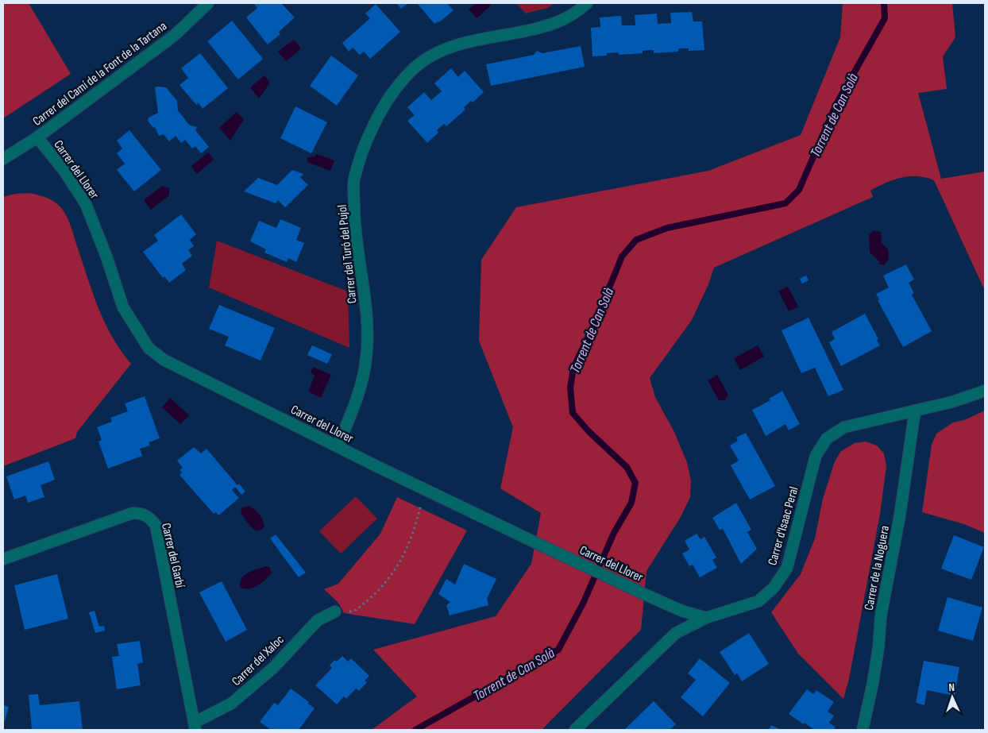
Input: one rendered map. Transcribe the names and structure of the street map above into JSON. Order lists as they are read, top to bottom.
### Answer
{
  "streets": {
    "street": [
      "Carrer del Camí de la Font de la Tartana",
      "Carrer del Llorer",
      "Carrer del Turó del Pujol",
      "Carrer d'Isaac Peral",
      "Carrer del Garbí",
      "Carrer de la Noguera",
      "Carrer del Xaloc"
    ]
  },
  "crossings": [
    ["Carrer del Camí de la Font de la Tartana", "Carrer del Llorer"],
    ["Carrer del Llorer", "Carrer del Turó del Pujol"],
    ["Carrer del Llorer", "Carrer d'Isaac Peral"],
    ["Carrer d'Isaac Peral", "Carrer de la Noguera"],
    ["Carrer del Garbí", "Carrer del Xaloc"]
  ],
  "water": ["Torrent de Can Solà"],
  "north": "top"
}
